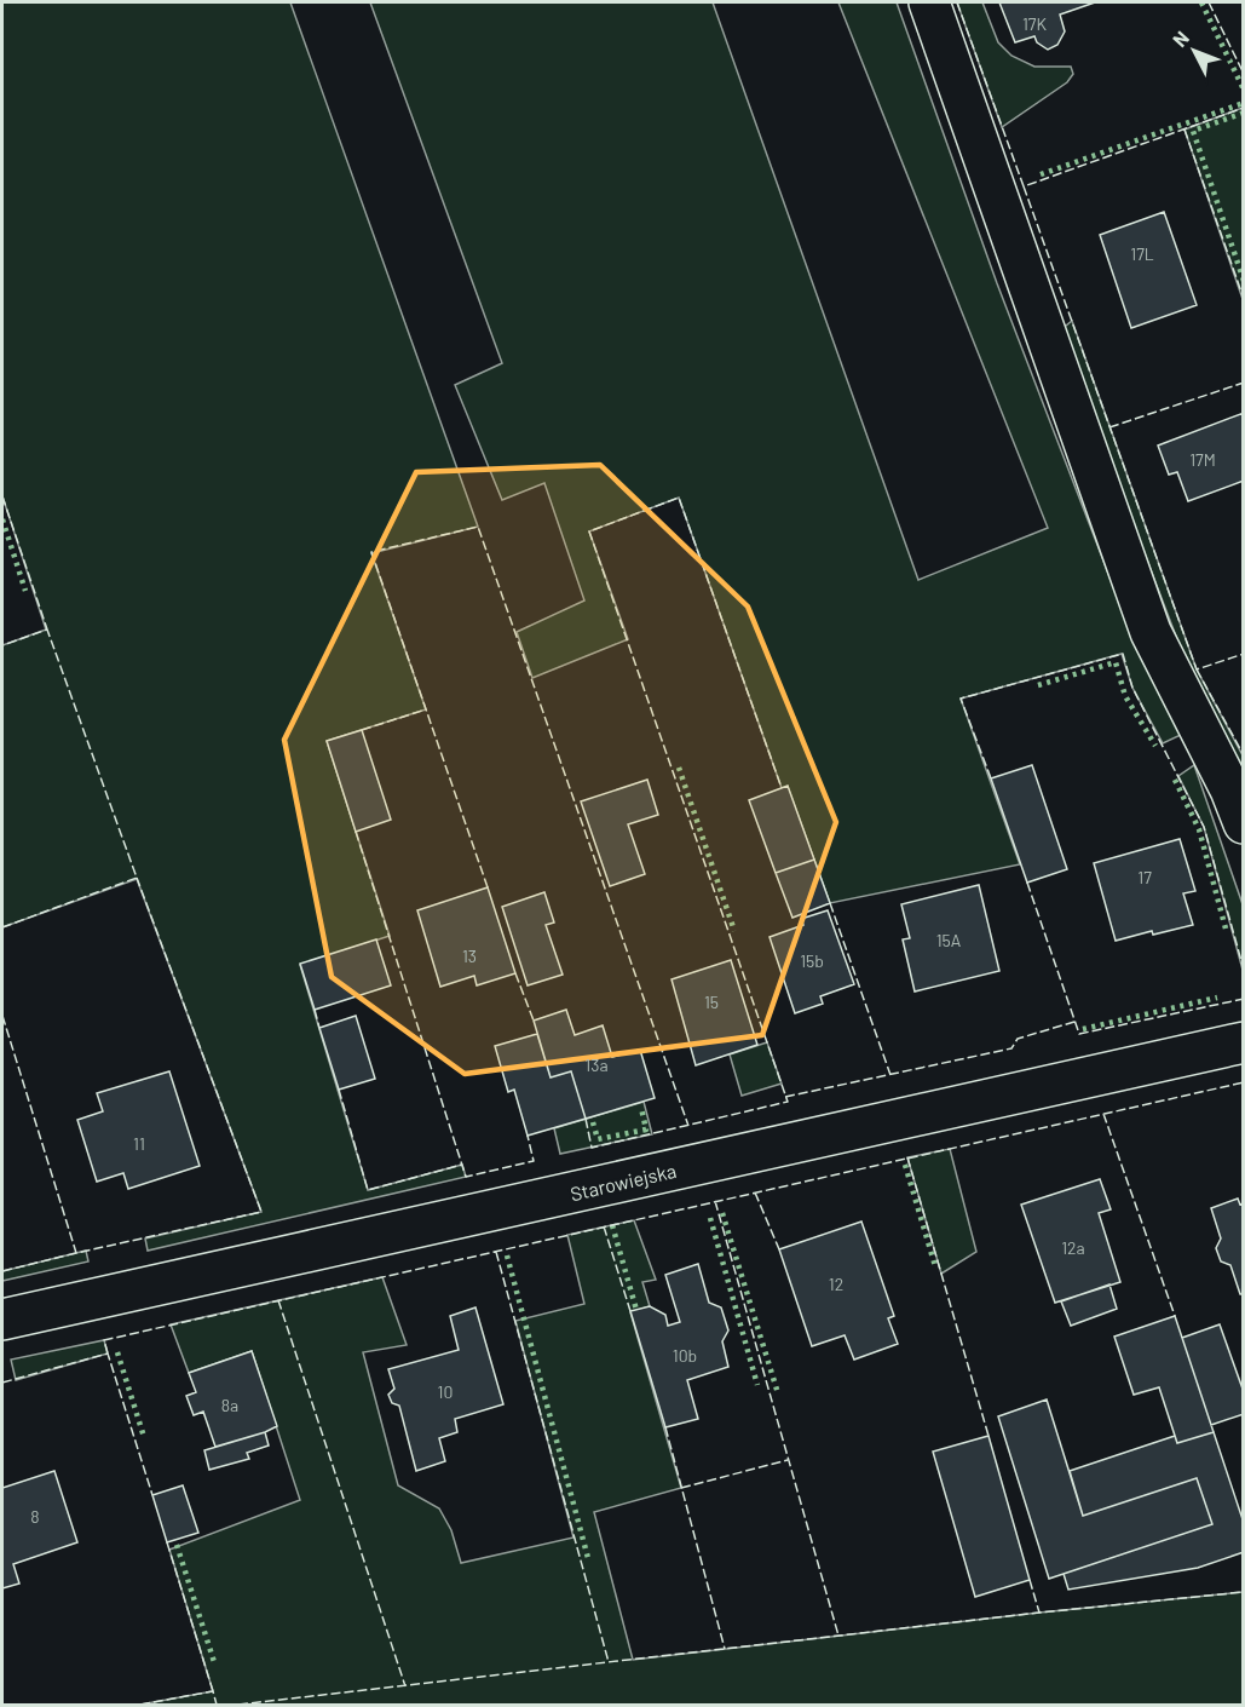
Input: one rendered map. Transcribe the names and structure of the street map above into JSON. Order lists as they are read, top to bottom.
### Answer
{
  "streets": {
    "street": ["Starowiejska"]
  },
  "house_numbers": [
    "17K",
    "17L",
    "17M",
    "17",
    "15A",
    "13",
    "15b",
    "15",
    "13a",
    "11",
    "12a",
    "12",
    "10b",
    "10",
    "8a",
    "8"
  ],
  "north": "top left"
}
